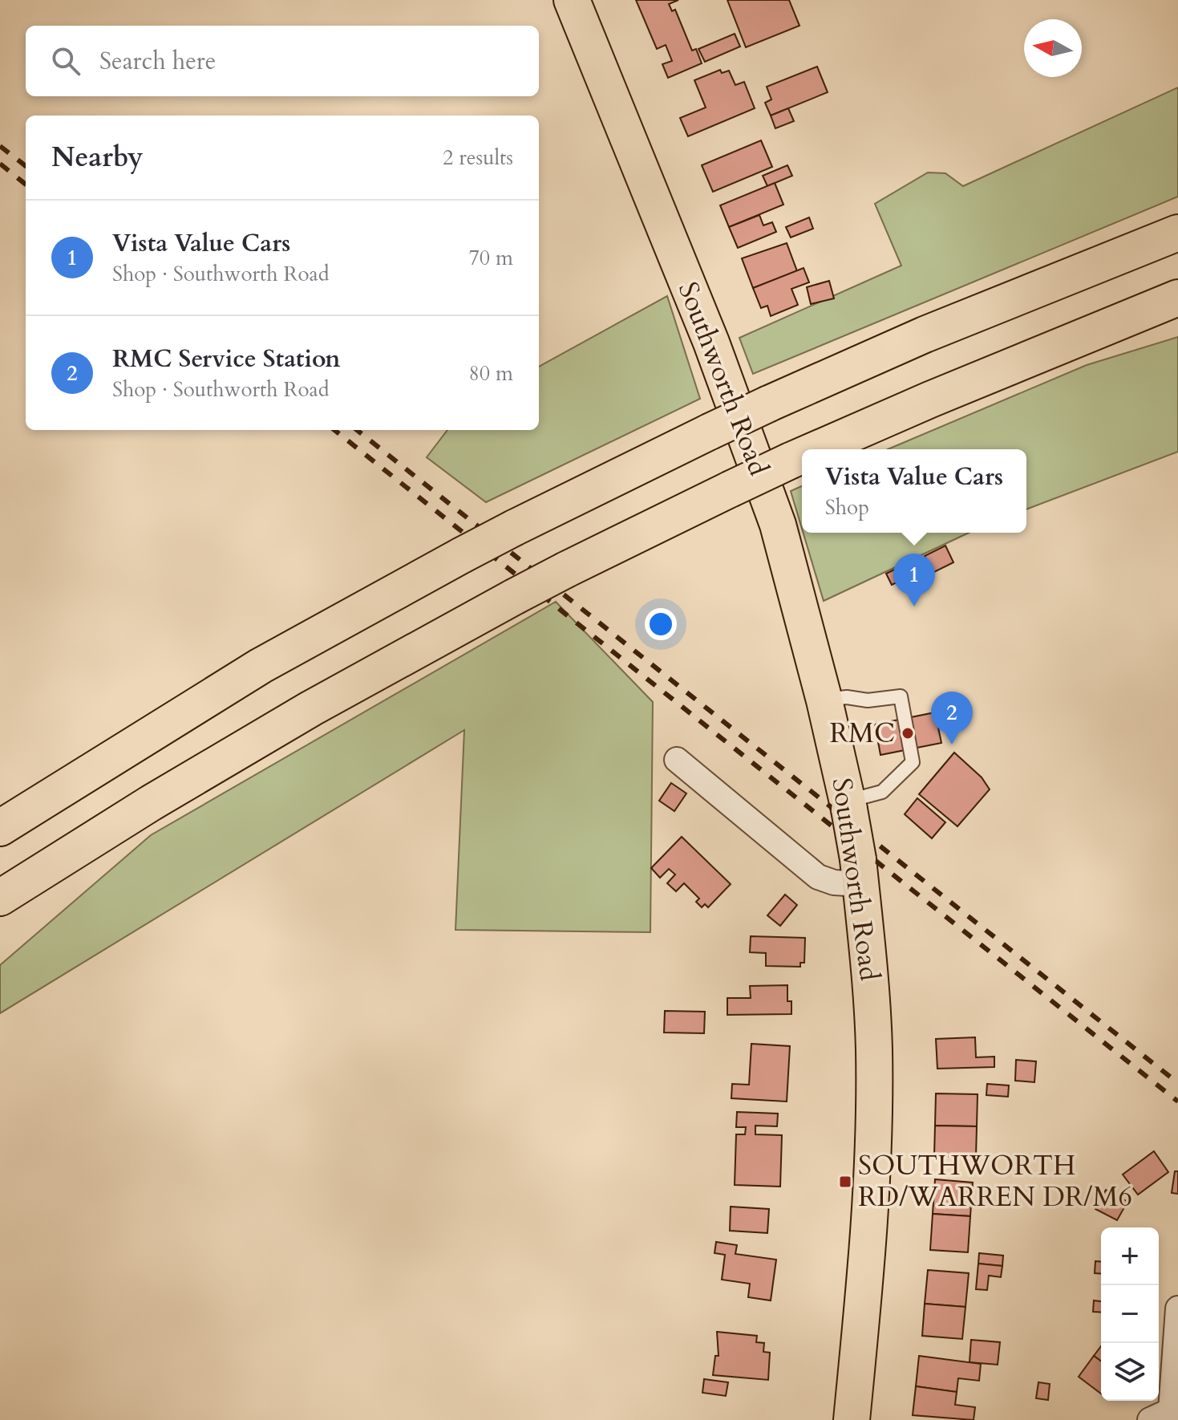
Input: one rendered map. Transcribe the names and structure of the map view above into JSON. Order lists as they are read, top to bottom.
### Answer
{
  "streets": {
    "main road": ["Southworth Road"]
  },
  "places": {
    "other": ["RMC"],
    "transit": ["SOUTHWORTH RD/WARREN DR/M6"]
  },
  "north": "left",
  "page": {
    "search": "Search here",
    "heading": ["Nearby", "2 results"],
    "list": [
      {
        "mark": "1",
        "name": "Vista Value Cars",
        "note": "Shop · Southworth Road",
        "value": "70 m"
      },
      {
        "mark": "2",
        "name": "RMC Service Station",
        "note": "Shop · Southworth Road",
        "value": "80 m"
      }
    ],
    "popup": ["Vista Value Cars", "Shop"],
    "pins": ["1", "2"],
    "map_buttons": ["+", "−"]
  }
}
